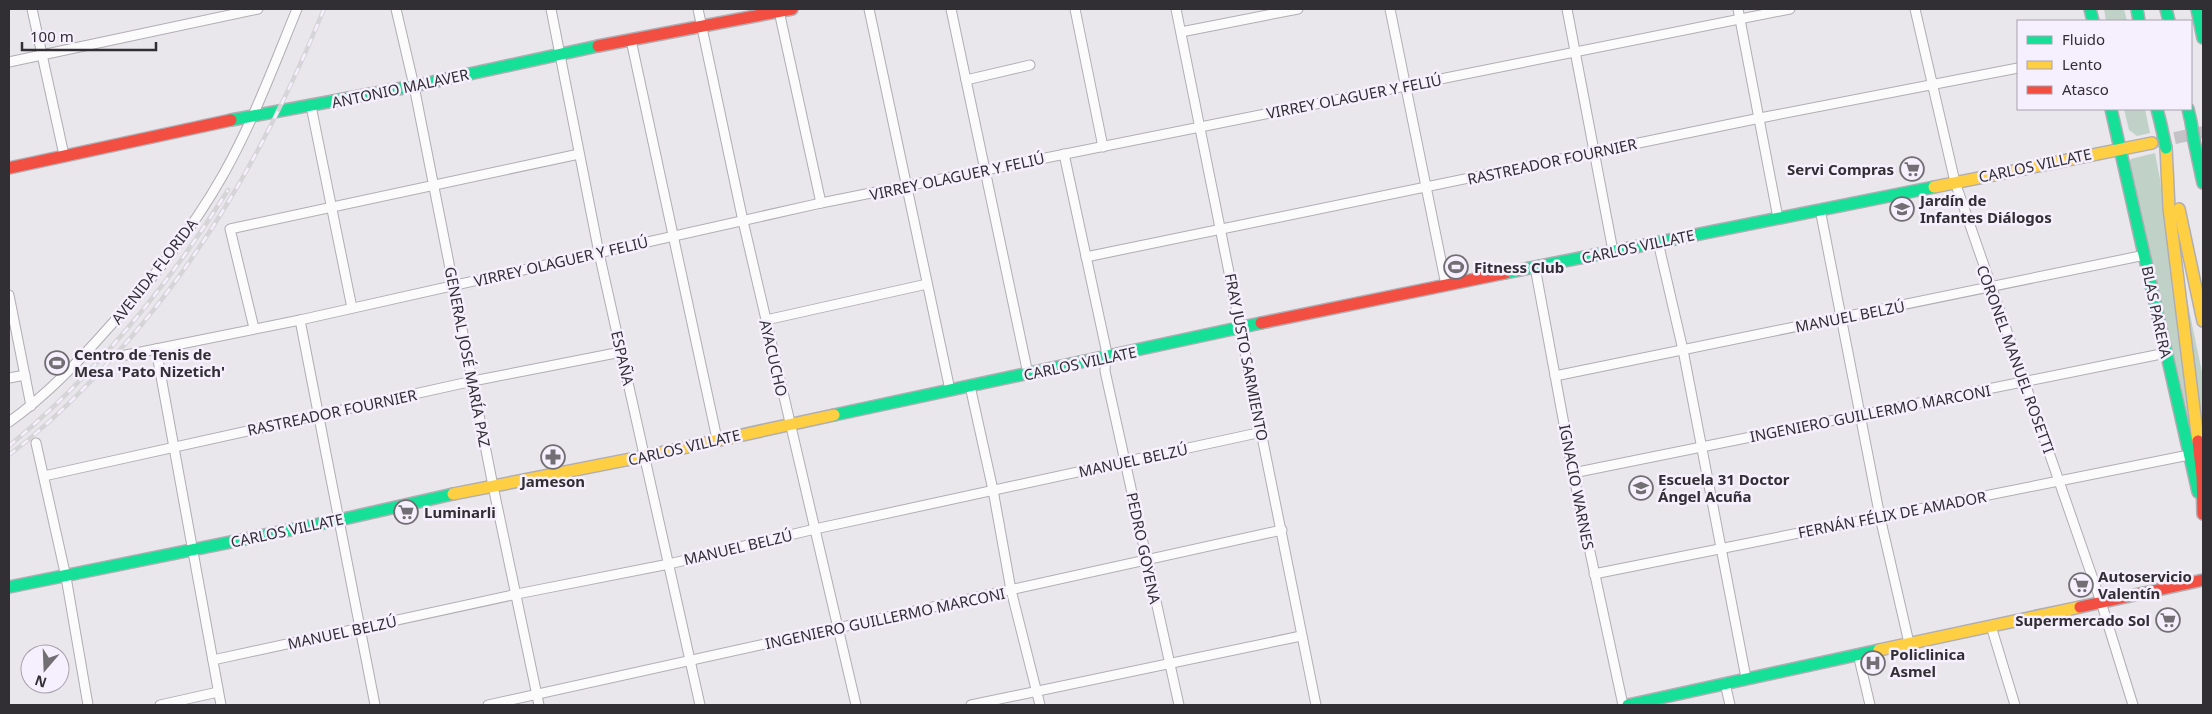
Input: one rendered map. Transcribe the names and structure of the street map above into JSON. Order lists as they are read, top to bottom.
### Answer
{
  "streets": {
    "main road": ["ANTONIO MALAVER", "CARLOS VILLATE", "BLAS PARERA"],
    "street": [
      "VIRREY OLAGUER Y FELIÚ",
      "RASTREADOR FOURNIER",
      "AVENIDA FLORIDA",
      "MANUEL BELZÚ",
      "GENERAL JOSÉ MARÍA PAZ",
      "FRAY JUSTO SARMIENTO",
      "ESPAÑA",
      "AYACUCHO",
      "CORONEL MANUEL ROSETTI",
      "INGENIERO GUILLERMO MARCONI",
      "IGNACIO WARNES",
      "FERNÁN FÉLIX DE AMADOR",
      "PEDRO GOYENA"
    ]
  },
  "crossings": [
    ["ANTONIO MALAVER", "AVENIDA FLORIDA"],
    ["ANTONIO MALAVER", "GENERAL JOSÉ MARÍA PAZ"],
    ["ANTONIO MALAVER", "ESPAÑA"],
    ["ANTONIO MALAVER", "AYACUCHO"],
    ["VIRREY OLAGUER Y FELIÚ", "GENERAL JOSÉ MARÍA PAZ"],
    ["VIRREY OLAGUER Y FELIÚ", "FRAY JUSTO SARMIENTO"],
    ["VIRREY OLAGUER Y FELIÚ", "ESPAÑA"],
    ["VIRREY OLAGUER Y FELIÚ", "AYACUCHO"],
    ["VIRREY OLAGUER Y FELIÚ", "PEDRO GOYENA"],
    ["RASTREADOR FOURNIER", "GENERAL JOSÉ MARÍA PAZ"],
    ["RASTREADOR FOURNIER", "FRAY JUSTO SARMIENTO"],
    ["RASTREADOR FOURNIER", "ESPAÑA"],
    ["RASTREADOR FOURNIER", "CORONEL MANUEL ROSETTI"],
    ["RASTREADOR FOURNIER", "PEDRO GOYENA"],
    ["CARLOS VILLATE", "BLAS PARERA"],
    ["CARLOS VILLATE", "GENERAL JOSÉ MARÍA PAZ"],
    ["CARLOS VILLATE", "FRAY JUSTO SARMIENTO"],
    ["CARLOS VILLATE", "ESPAÑA"],
    ["CARLOS VILLATE", "AYACUCHO"],
    ["CARLOS VILLATE", "CORONEL MANUEL ROSETTI"],
    ["CARLOS VILLATE", "IGNACIO WARNES"],
    ["CARLOS VILLATE", "PEDRO GOYENA"],
    ["BLAS PARERA", "MANUEL BELZÚ"],
    ["BLAS PARERA", "INGENIERO GUILLERMO MARCONI"],
    ["BLAS PARERA", "FERNÁN FÉLIX DE AMADOR"],
    ["MANUEL BELZÚ", "GENERAL JOSÉ MARÍA PAZ"],
    ["MANUEL BELZÚ", "FRAY JUSTO SARMIENTO"],
    ["MANUEL BELZÚ", "ESPAÑA"],
    ["MANUEL BELZÚ", "AYACUCHO"],
    ["MANUEL BELZÚ", "CORONEL MANUEL ROSETTI"],
    ["MANUEL BELZÚ", "IGNACIO WARNES"],
    ["MANUEL BELZÚ", "PEDRO GOYENA"],
    ["GENERAL JOSÉ MARÍA PAZ", "INGENIERO GUILLERMO MARCONI"],
    ["FRAY JUSTO SARMIENTO", "INGENIERO GUILLERMO MARCONI"],
    ["ESPAÑA", "INGENIERO GUILLERMO MARCONI"],
    ["AYACUCHO", "INGENIERO GUILLERMO MARCONI"],
    ["CORONEL MANUEL ROSETTI", "INGENIERO GUILLERMO MARCONI"],
    ["CORONEL MANUEL ROSETTI", "FERNÁN FÉLIX DE AMADOR"],
    ["INGENIERO GUILLERMO MARCONI", "IGNACIO WARNES"],
    ["INGENIERO GUILLERMO MARCONI", "PEDRO GOYENA"],
    ["IGNACIO WARNES", "FERNÁN FÉLIX DE AMADOR"]
  ],
  "places": {
    "supermarket": [
      "Servi Compras",
      "Luminarli",
      "Autoservicio Valentín",
      "Supermercado Sol"
    ],
    "school or university": ["Jardín de Infantes Diálogos", "Escuela 31 Doctor Ángel Acuña"],
    "sports": ["Fitness Club", "Centro de Tenis de Mesa 'Pato Nizetich'"],
    "pharmacy": ["Jameson"],
    "hospital": ["Policlinica Asmel"]
  },
  "legend": ["Fluido", "Lento", "Atasco"],
  "scale_bar": "100 m",
  "north": "bottom"
}
